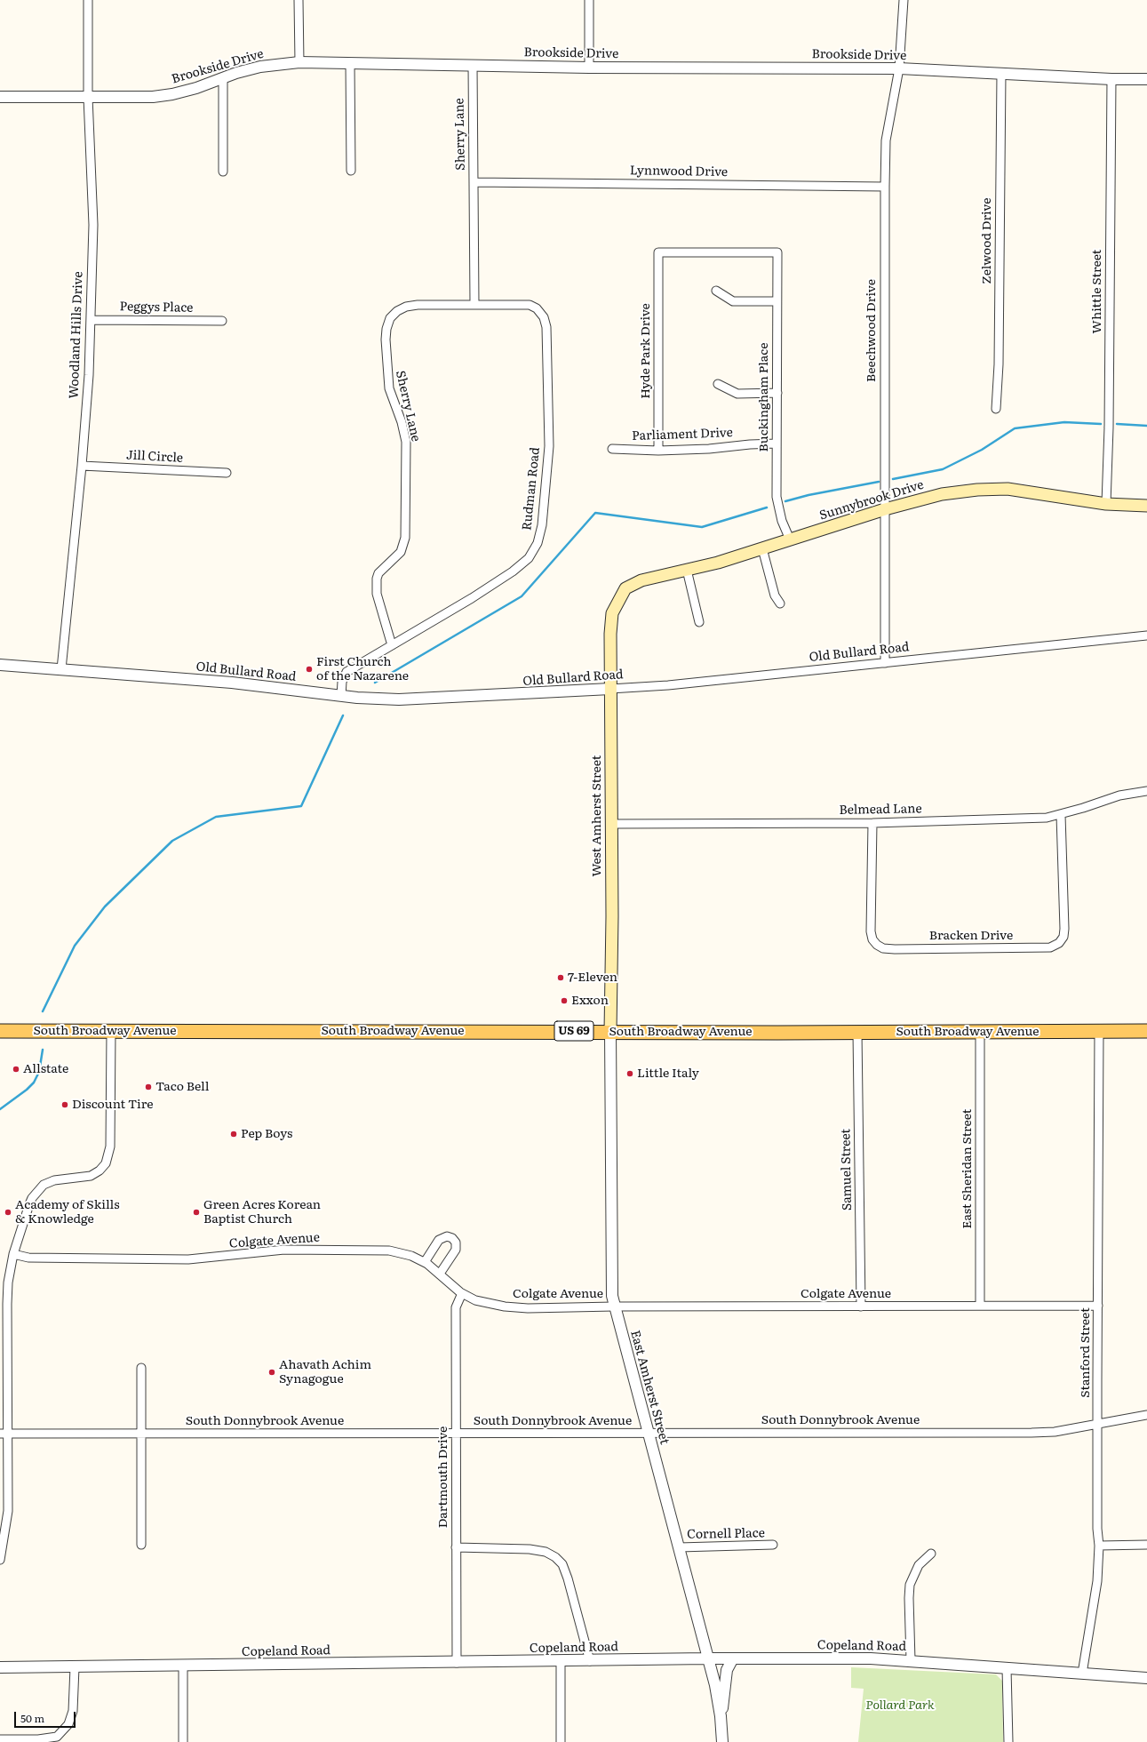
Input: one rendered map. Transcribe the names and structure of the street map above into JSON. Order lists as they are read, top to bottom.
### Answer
{
  "streets": {
    "main road": [
      "Sunnybrook Drive",
      "West Amherst Street",
      "South Broadway Avenue",
      "US 69"
    ],
    "street": [
      "Brookside Drive",
      "Sherry Lane",
      "Lynnwood Drive",
      "Zelwood Drive",
      "Whittle Street",
      "Peggys Place",
      "Beechwood Drive",
      "Woodland Hills Drive",
      "Hyde Park Drive",
      "Buckingham Place",
      "Parliament Drive",
      "Jill Circle",
      "Rudman Road",
      "Old Bullard Road",
      "Belmead Lane",
      "Bracken Drive",
      "East Sheridan Street",
      "Samuel Street",
      "Colgate Avenue",
      "Stanford Street",
      "East Amherst Street",
      "South Donnybrook Avenue",
      "Dartmouth Drive",
      "Cornell Place",
      "Copeland Road"
    ]
  },
  "crossings": [
    ["Brookside Drive", "Sherry Lane"],
    ["Brookside Drive", "Zelwood Drive"],
    ["Brookside Drive", "Whittle Street"],
    ["Brookside Drive", "Beechwood Drive"],
    ["Brookside Drive", "Woodland Hills Drive"],
    ["Sherry Lane", "Lynnwood Drive"],
    ["Sherry Lane", "Rudman Road"],
    ["Lynnwood Drive", "Beechwood Drive"],
    ["Whittle Street", "Sunnybrook Drive"],
    ["Peggys Place", "Woodland Hills Drive"],
    ["Beechwood Drive", "Sunnybrook Drive"],
    ["Beechwood Drive", "Old Bullard Road"],
    ["Woodland Hills Drive", "Jill Circle"],
    ["Woodland Hills Drive", "Old Bullard Road"],
    ["Hyde Park Drive", "Buckingham Place"],
    ["Hyde Park Drive", "Parliament Drive"],
    ["Buckingham Place", "Parliament Drive"],
    ["Buckingham Place", "Sunnybrook Drive"],
    ["Rudman Road", "Old Bullard Road"],
    ["Sunnybrook Drive", "West Amherst Street"],
    ["Old Bullard Road", "West Amherst Street"],
    ["Belmead Lane", "West Amherst Street"],
    ["Belmead Lane", "Bracken Drive"],
    ["West Amherst Street", "South Broadway Avenue"],
    ["West Amherst Street", "East Amherst Street"],
    ["South Broadway Avenue", "East Sheridan Street"],
    ["South Broadway Avenue", "Samuel Street"],
    ["South Broadway Avenue", "Stanford Street"],
    ["South Broadway Avenue", "East Amherst Street"],
    ["East Sheridan Street", "Colgate Avenue"],
    ["Samuel Street", "Colgate Avenue"],
    ["Colgate Avenue", "Stanford Street"],
    ["Colgate Avenue", "East Amherst Street"],
    ["Colgate Avenue", "Dartmouth Drive"],
    ["Stanford Street", "South Donnybrook Avenue"],
    ["Stanford Street", "Copeland Road"],
    ["East Amherst Street", "South Donnybrook Avenue"],
    ["East Amherst Street", "Cornell Place"],
    ["East Amherst Street", "Copeland Road"],
    ["South Donnybrook Avenue", "Dartmouth Drive"],
    ["Dartmouth Drive", "Copeland Road"]
  ],
  "parks": ["Pollard Park"],
  "places": [
    "First Church of the Nazarene",
    "7-Eleven",
    "Exxon",
    "Allstate",
    "Little Italy",
    "Taco Bell",
    "Discount Tire",
    "Pep Boys",
    "Academy of Skills & Knowledge",
    "Green Acres Korean Baptist Church",
    "Ahavath Achim Synagogue"
  ],
  "scale_bar": "50 m"
}
